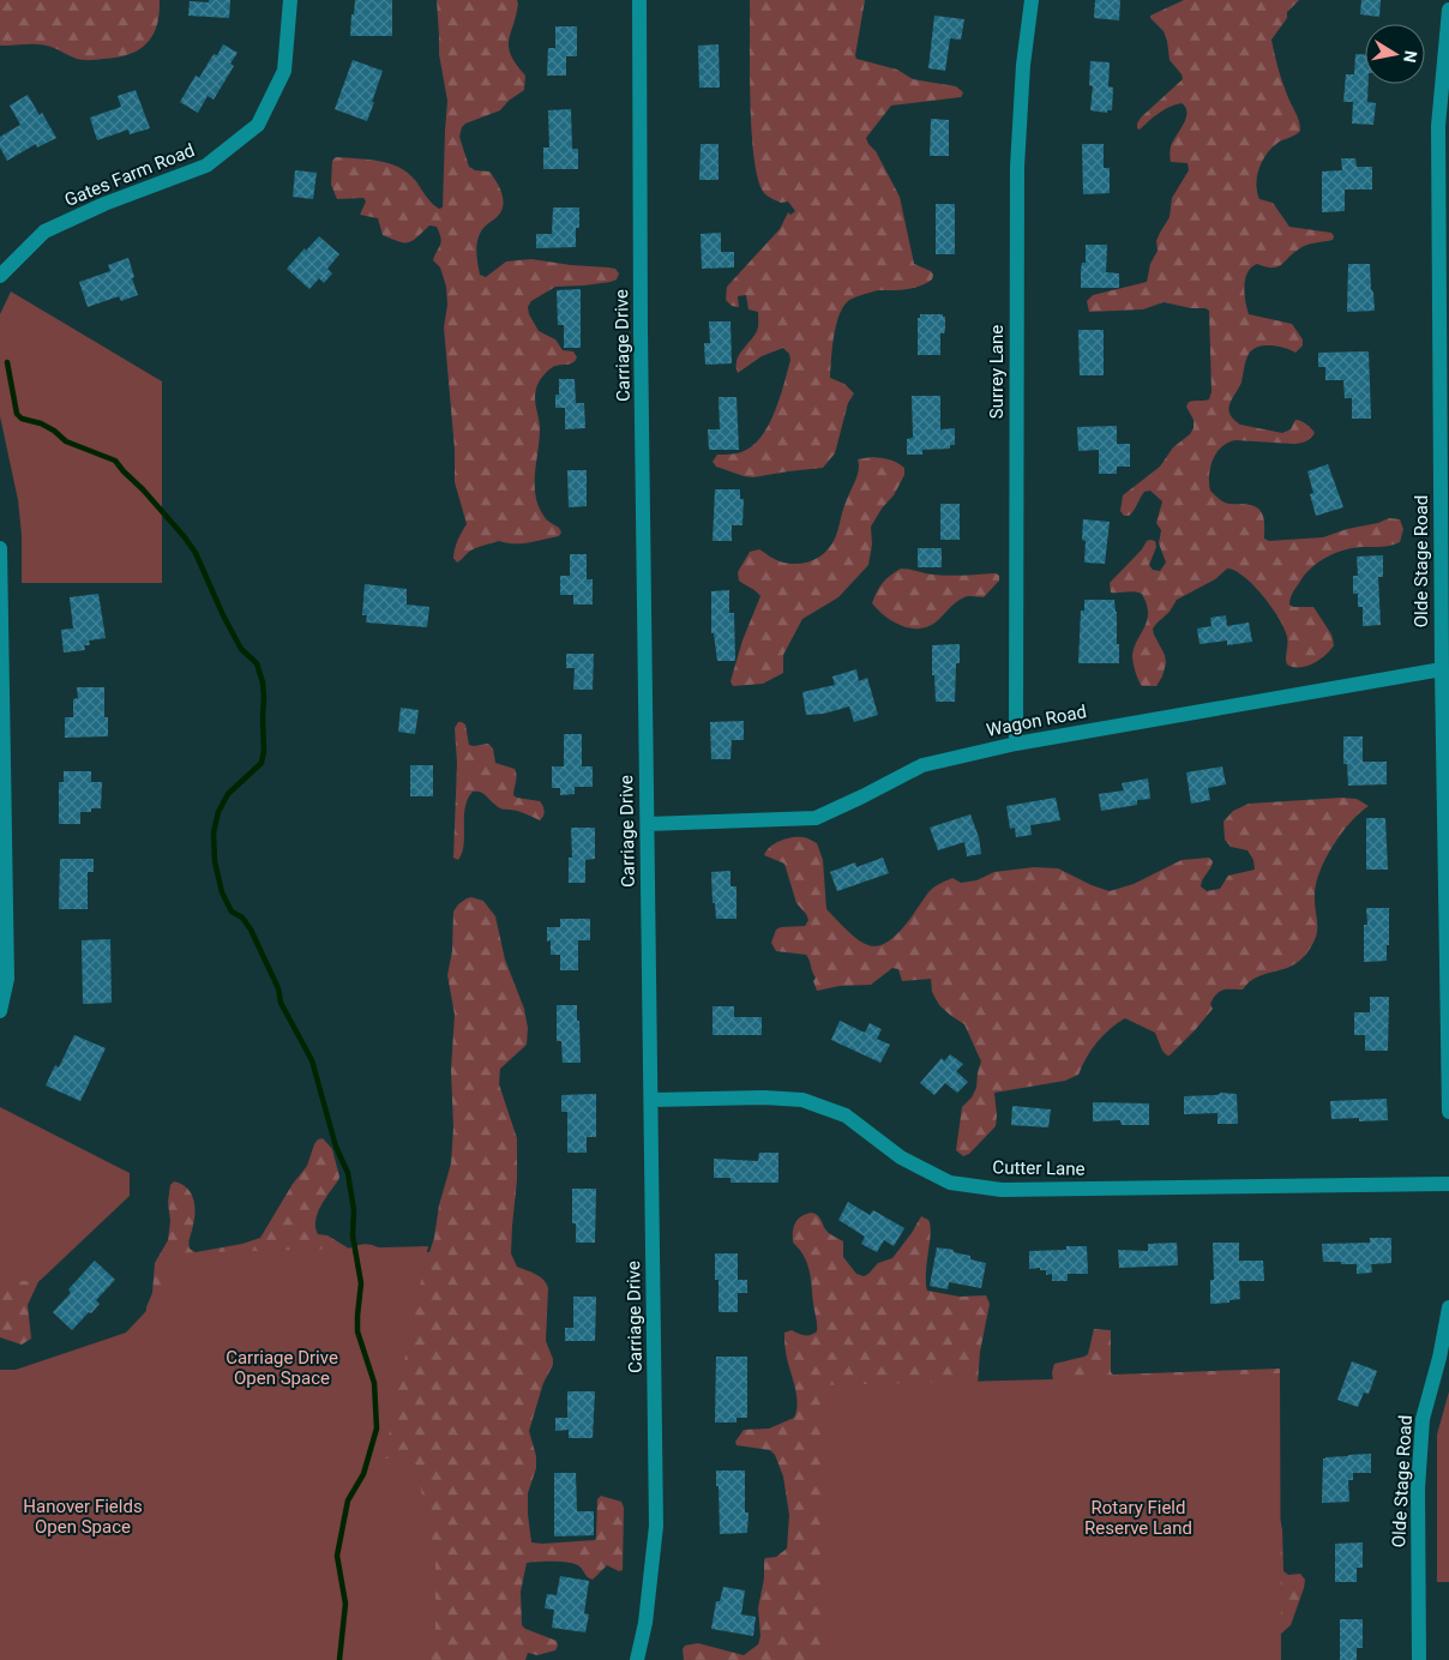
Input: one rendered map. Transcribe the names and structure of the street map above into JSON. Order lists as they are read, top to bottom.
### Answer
{
  "streets": {
    "street": [
      "Gates Farm Road",
      "Carriage Drive",
      "Surrey Lane",
      "Olde Stage Road",
      "Wagon Road",
      "Cutter Lane"
    ]
  },
  "crossings": [
    ["Carriage Drive", "Wagon Road"],
    ["Carriage Drive", "Cutter Lane"],
    ["Surrey Lane", "Wagon Road"],
    ["Olde Stage Road", "Wagon Road"]
  ],
  "parks": ["Carriage Drive Open Space", "Hanover Fields Open Space", "Rotary Field Reserve Land"],
  "north": "right"
}
